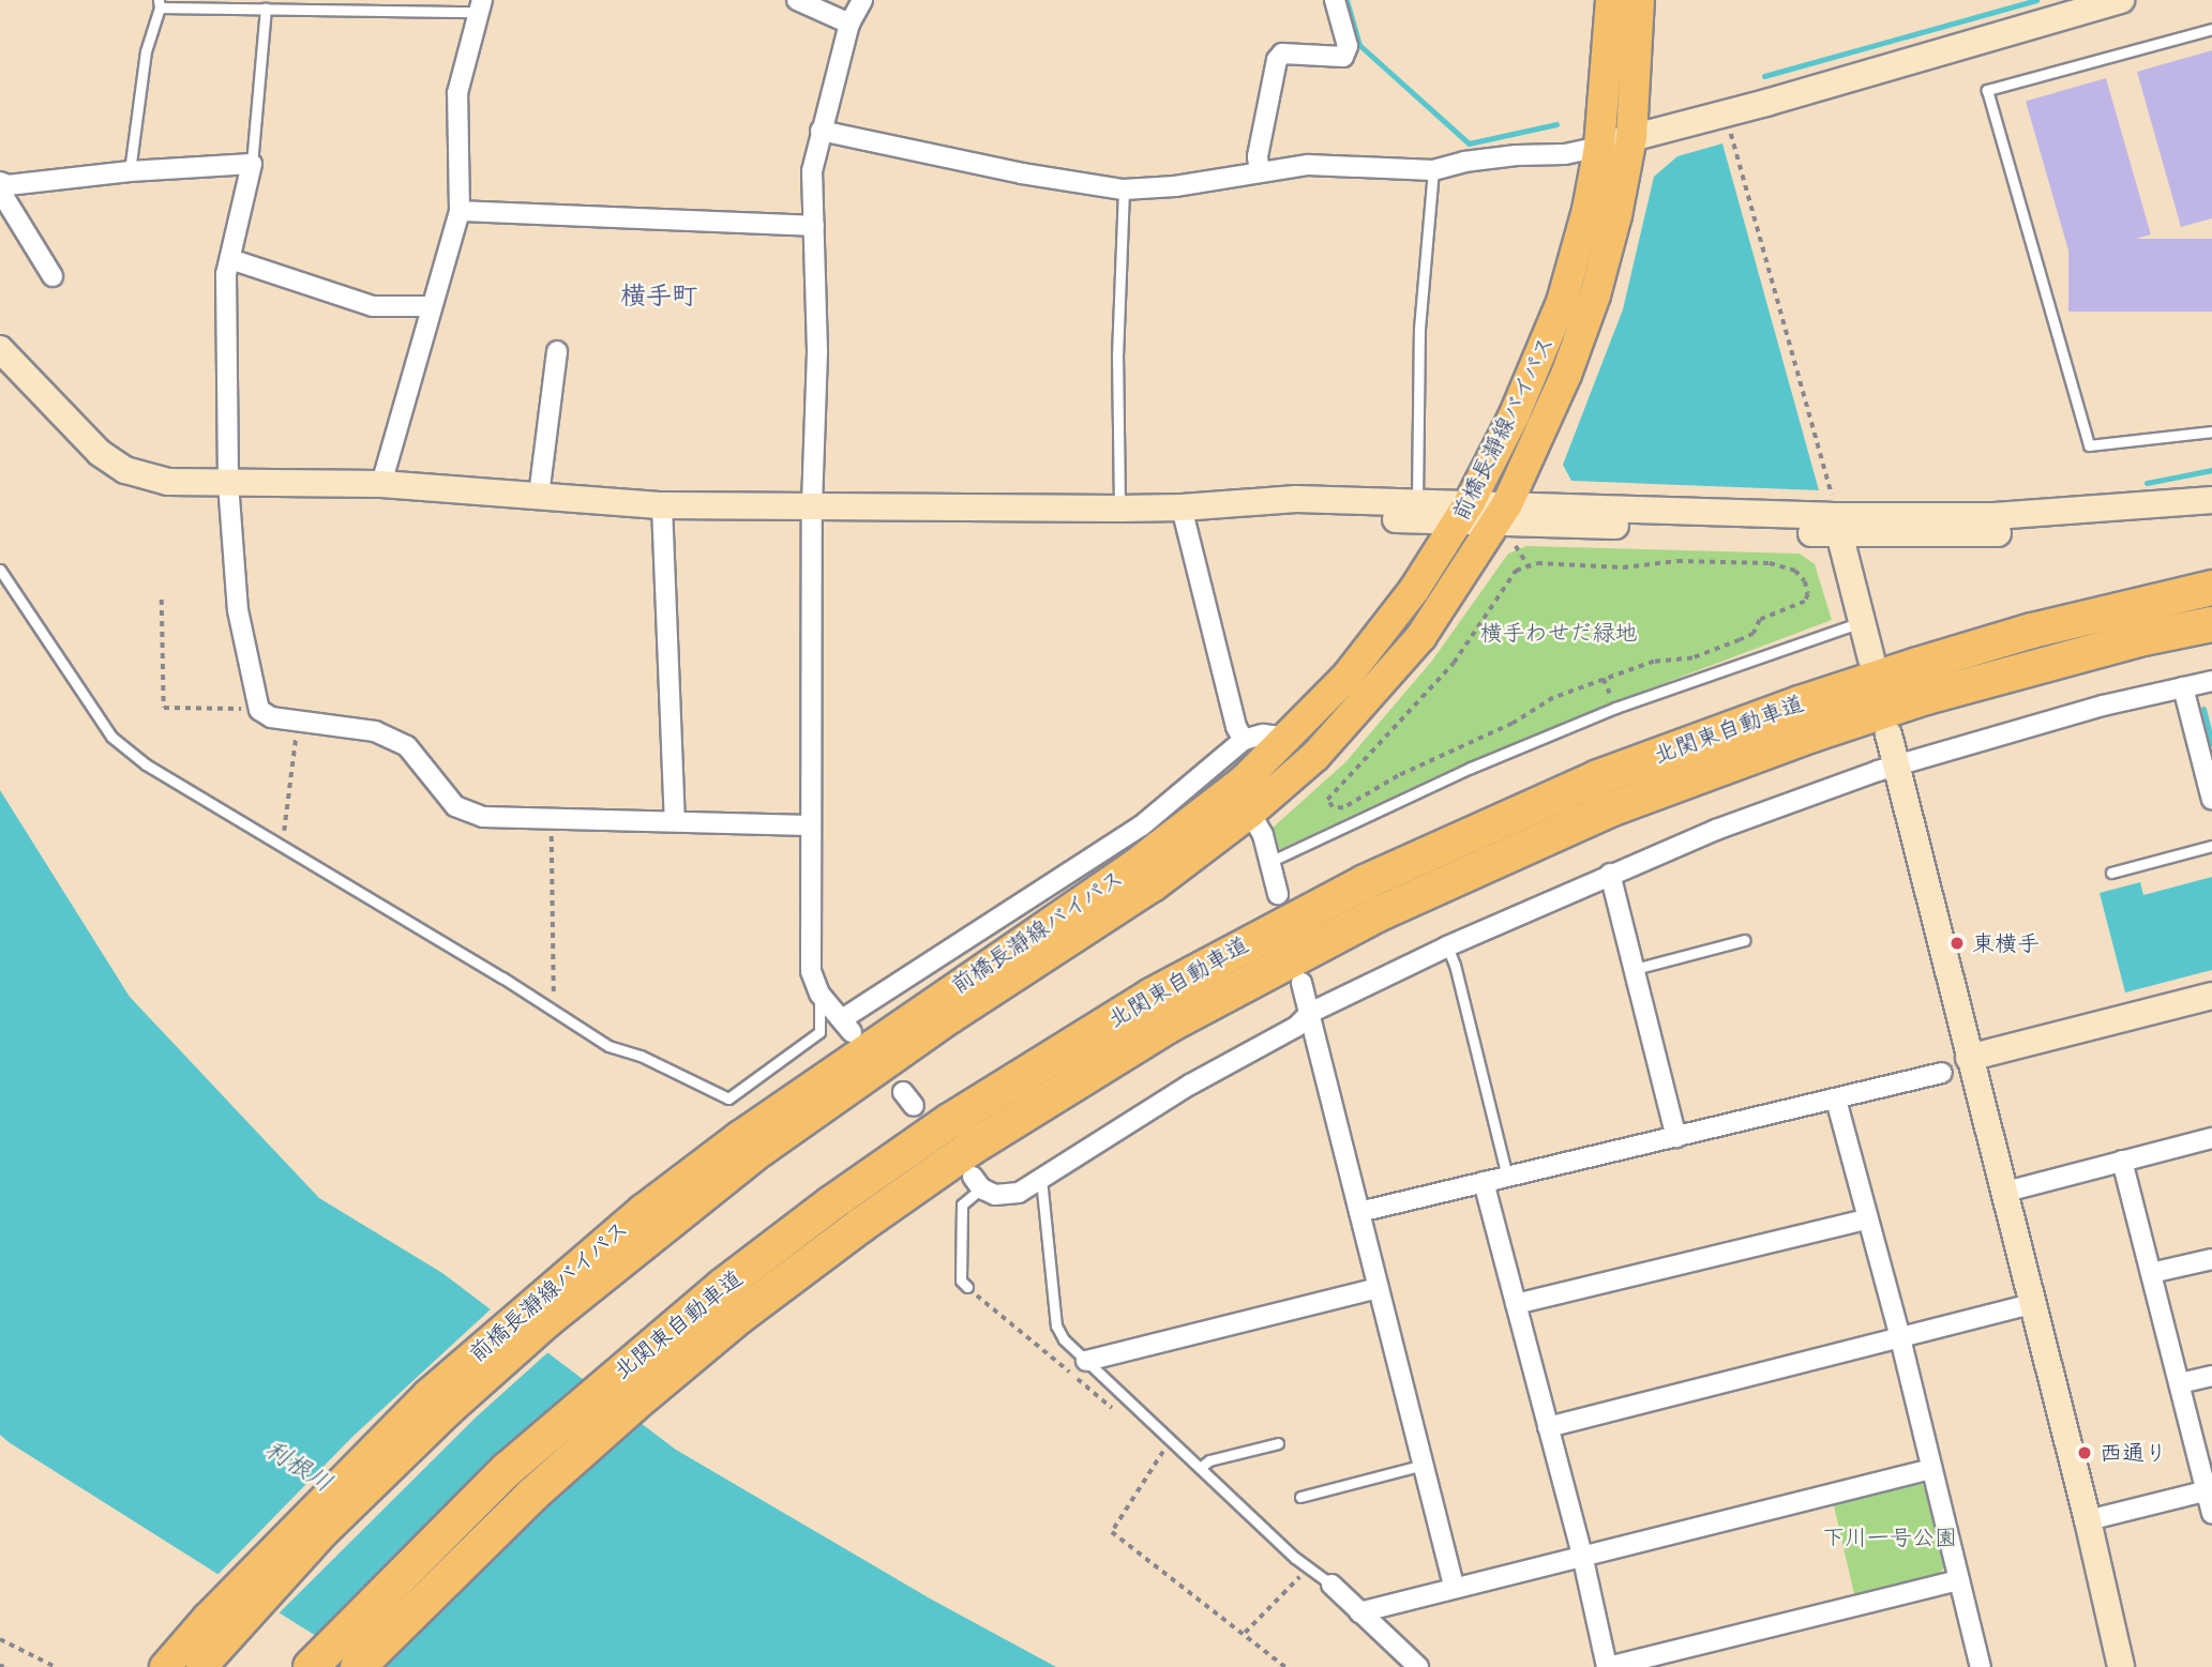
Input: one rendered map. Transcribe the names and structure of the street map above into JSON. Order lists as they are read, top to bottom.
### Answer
{
  "streets": {
    "highway": ["北関東自動車道"],
    "main road": ["前橋長瀞線バイパス"]
  },
  "districts": ["横手町"],
  "water": ["利根川"],
  "parks": ["横手わせだ緑地", "下川一号公園"],
  "places": ["東横手", "西通り"]
}
